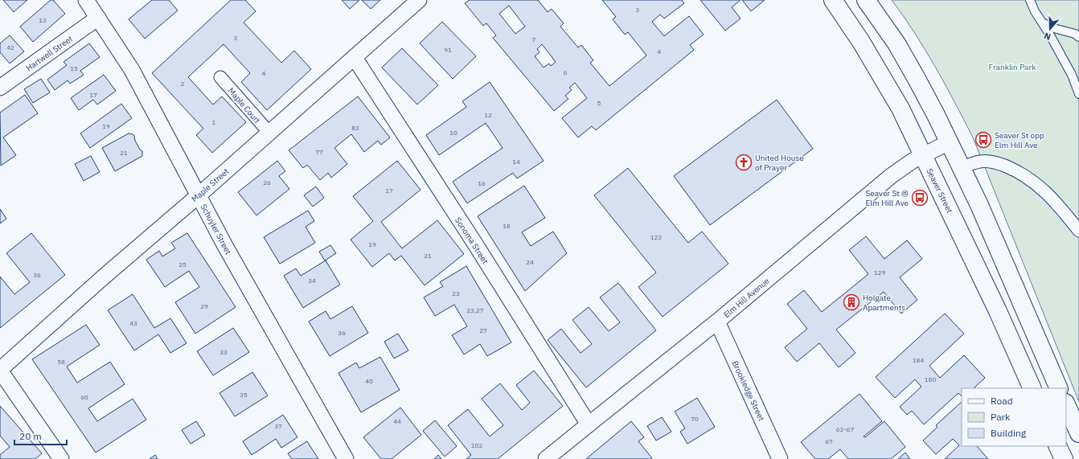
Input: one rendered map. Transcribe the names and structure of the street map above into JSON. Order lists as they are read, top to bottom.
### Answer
{
  "streets": {
    "main road": ["Seaver Street"],
    "street": [
      "Hartwell Street",
      "Maple Court",
      "Maple Street",
      "Schuyler Street",
      "Sonoma Street",
      "Elm Hill Avenue",
      "Brookledge Street"
    ]
  },
  "crossings": [
    ["Hartwell Street", "Schuyler Street"],
    ["Maple Court", "Maple Street"],
    ["Maple Street", "Schuyler Street"],
    ["Maple Street", "Sonoma Street"],
    ["Seaver Street", "Elm Hill Avenue"],
    ["Sonoma Street", "Elm Hill Avenue"],
    ["Elm Hill Avenue", "Brookledge Street"]
  ],
  "parks": ["Franklin Park"],
  "places": {
    "bus stop": ["Seaver St opp Elm Hill Ave", "Seaver St @ Elm Hill Ave"],
    "church": ["United House of Prayer"],
    "building": ["Holgate Apartments"]
  },
  "house_numbers": [
    "3",
    "13",
    "3",
    "7",
    "42",
    "91",
    "4",
    "15",
    "6",
    "4",
    "2",
    "17",
    "5",
    "12",
    "1",
    "19",
    "83",
    "10",
    "77",
    "21",
    "14",
    "26",
    "16",
    "17",
    "18",
    "122",
    "19",
    "21",
    "24",
    "25",
    "129",
    "36",
    "34",
    "23",
    "29",
    "23,27",
    "43",
    "27",
    "36",
    "33",
    "184",
    "58",
    "180",
    "40",
    "35",
    "60",
    "70",
    "44",
    "37",
    "63-67",
    "67",
    "102"
  ],
  "legend": ["Road", "Park", "Building"],
  "scale_bar": "20 m",
  "north": "bottom"
}
